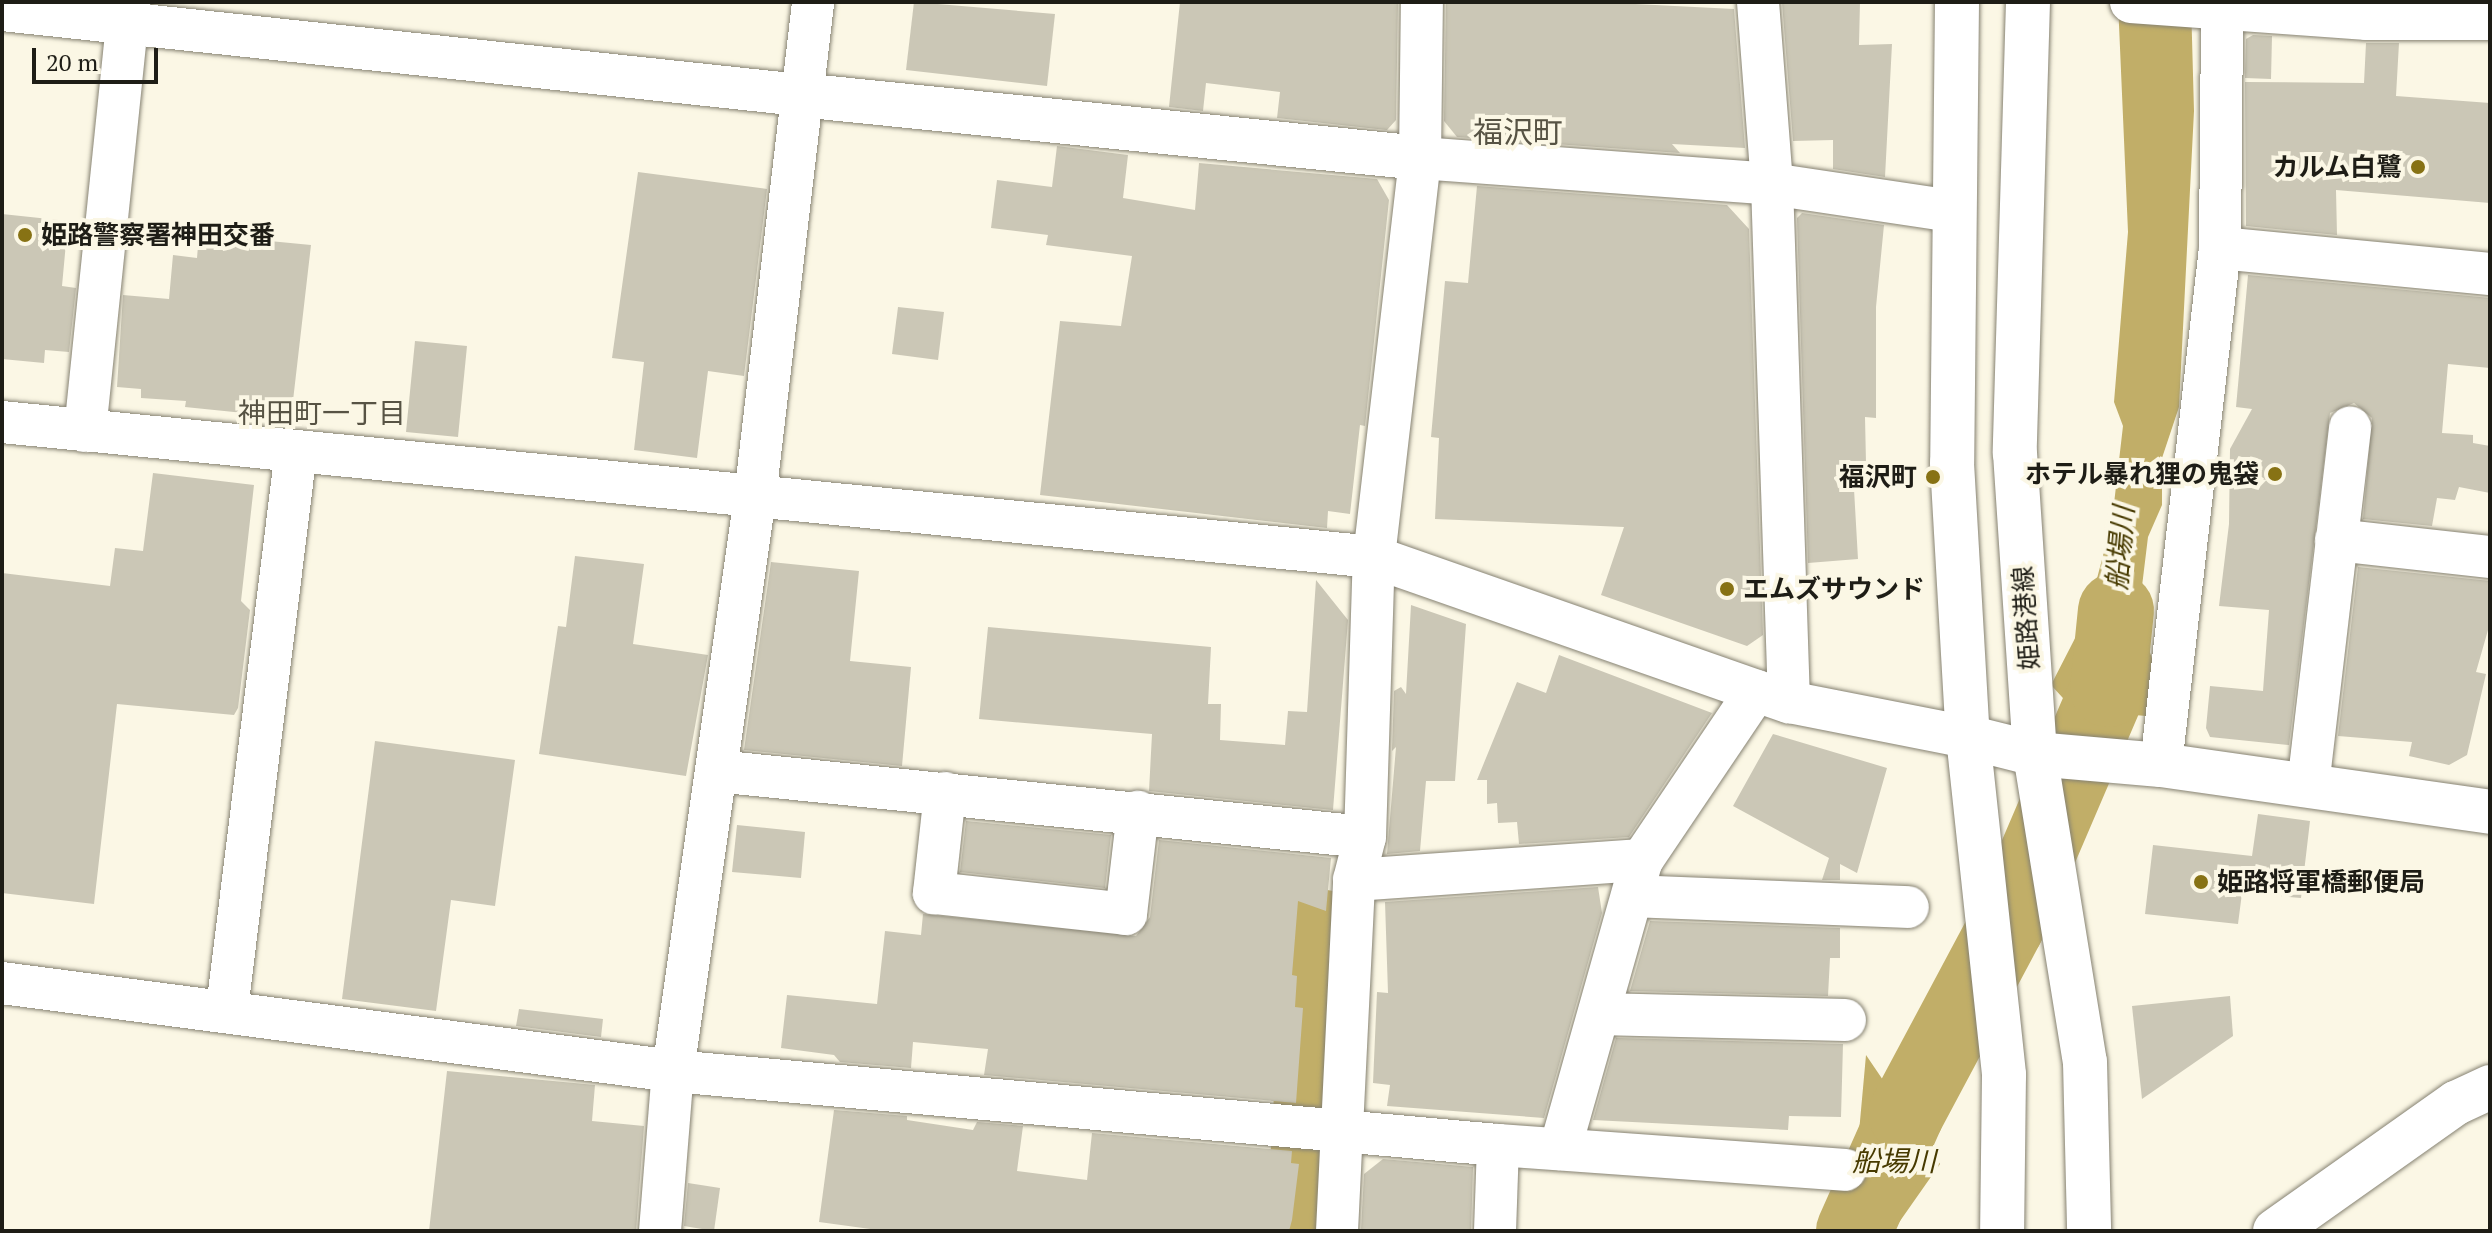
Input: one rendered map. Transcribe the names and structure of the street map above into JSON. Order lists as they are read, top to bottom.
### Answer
{
  "streets": {
    "main road": ["姫路港線"]
  },
  "districts": ["福沢町", "神田町一丁目"],
  "water": ["船場川"],
  "places": [
    "カルム白鷺",
    "姫路警察署神田交番",
    "ホテル暴れ狸の鬼袋",
    "福沢町",
    "エムズサウンド",
    "姫路将軍橋郵便局"
  ],
  "scale_bar": "20 m"
}
